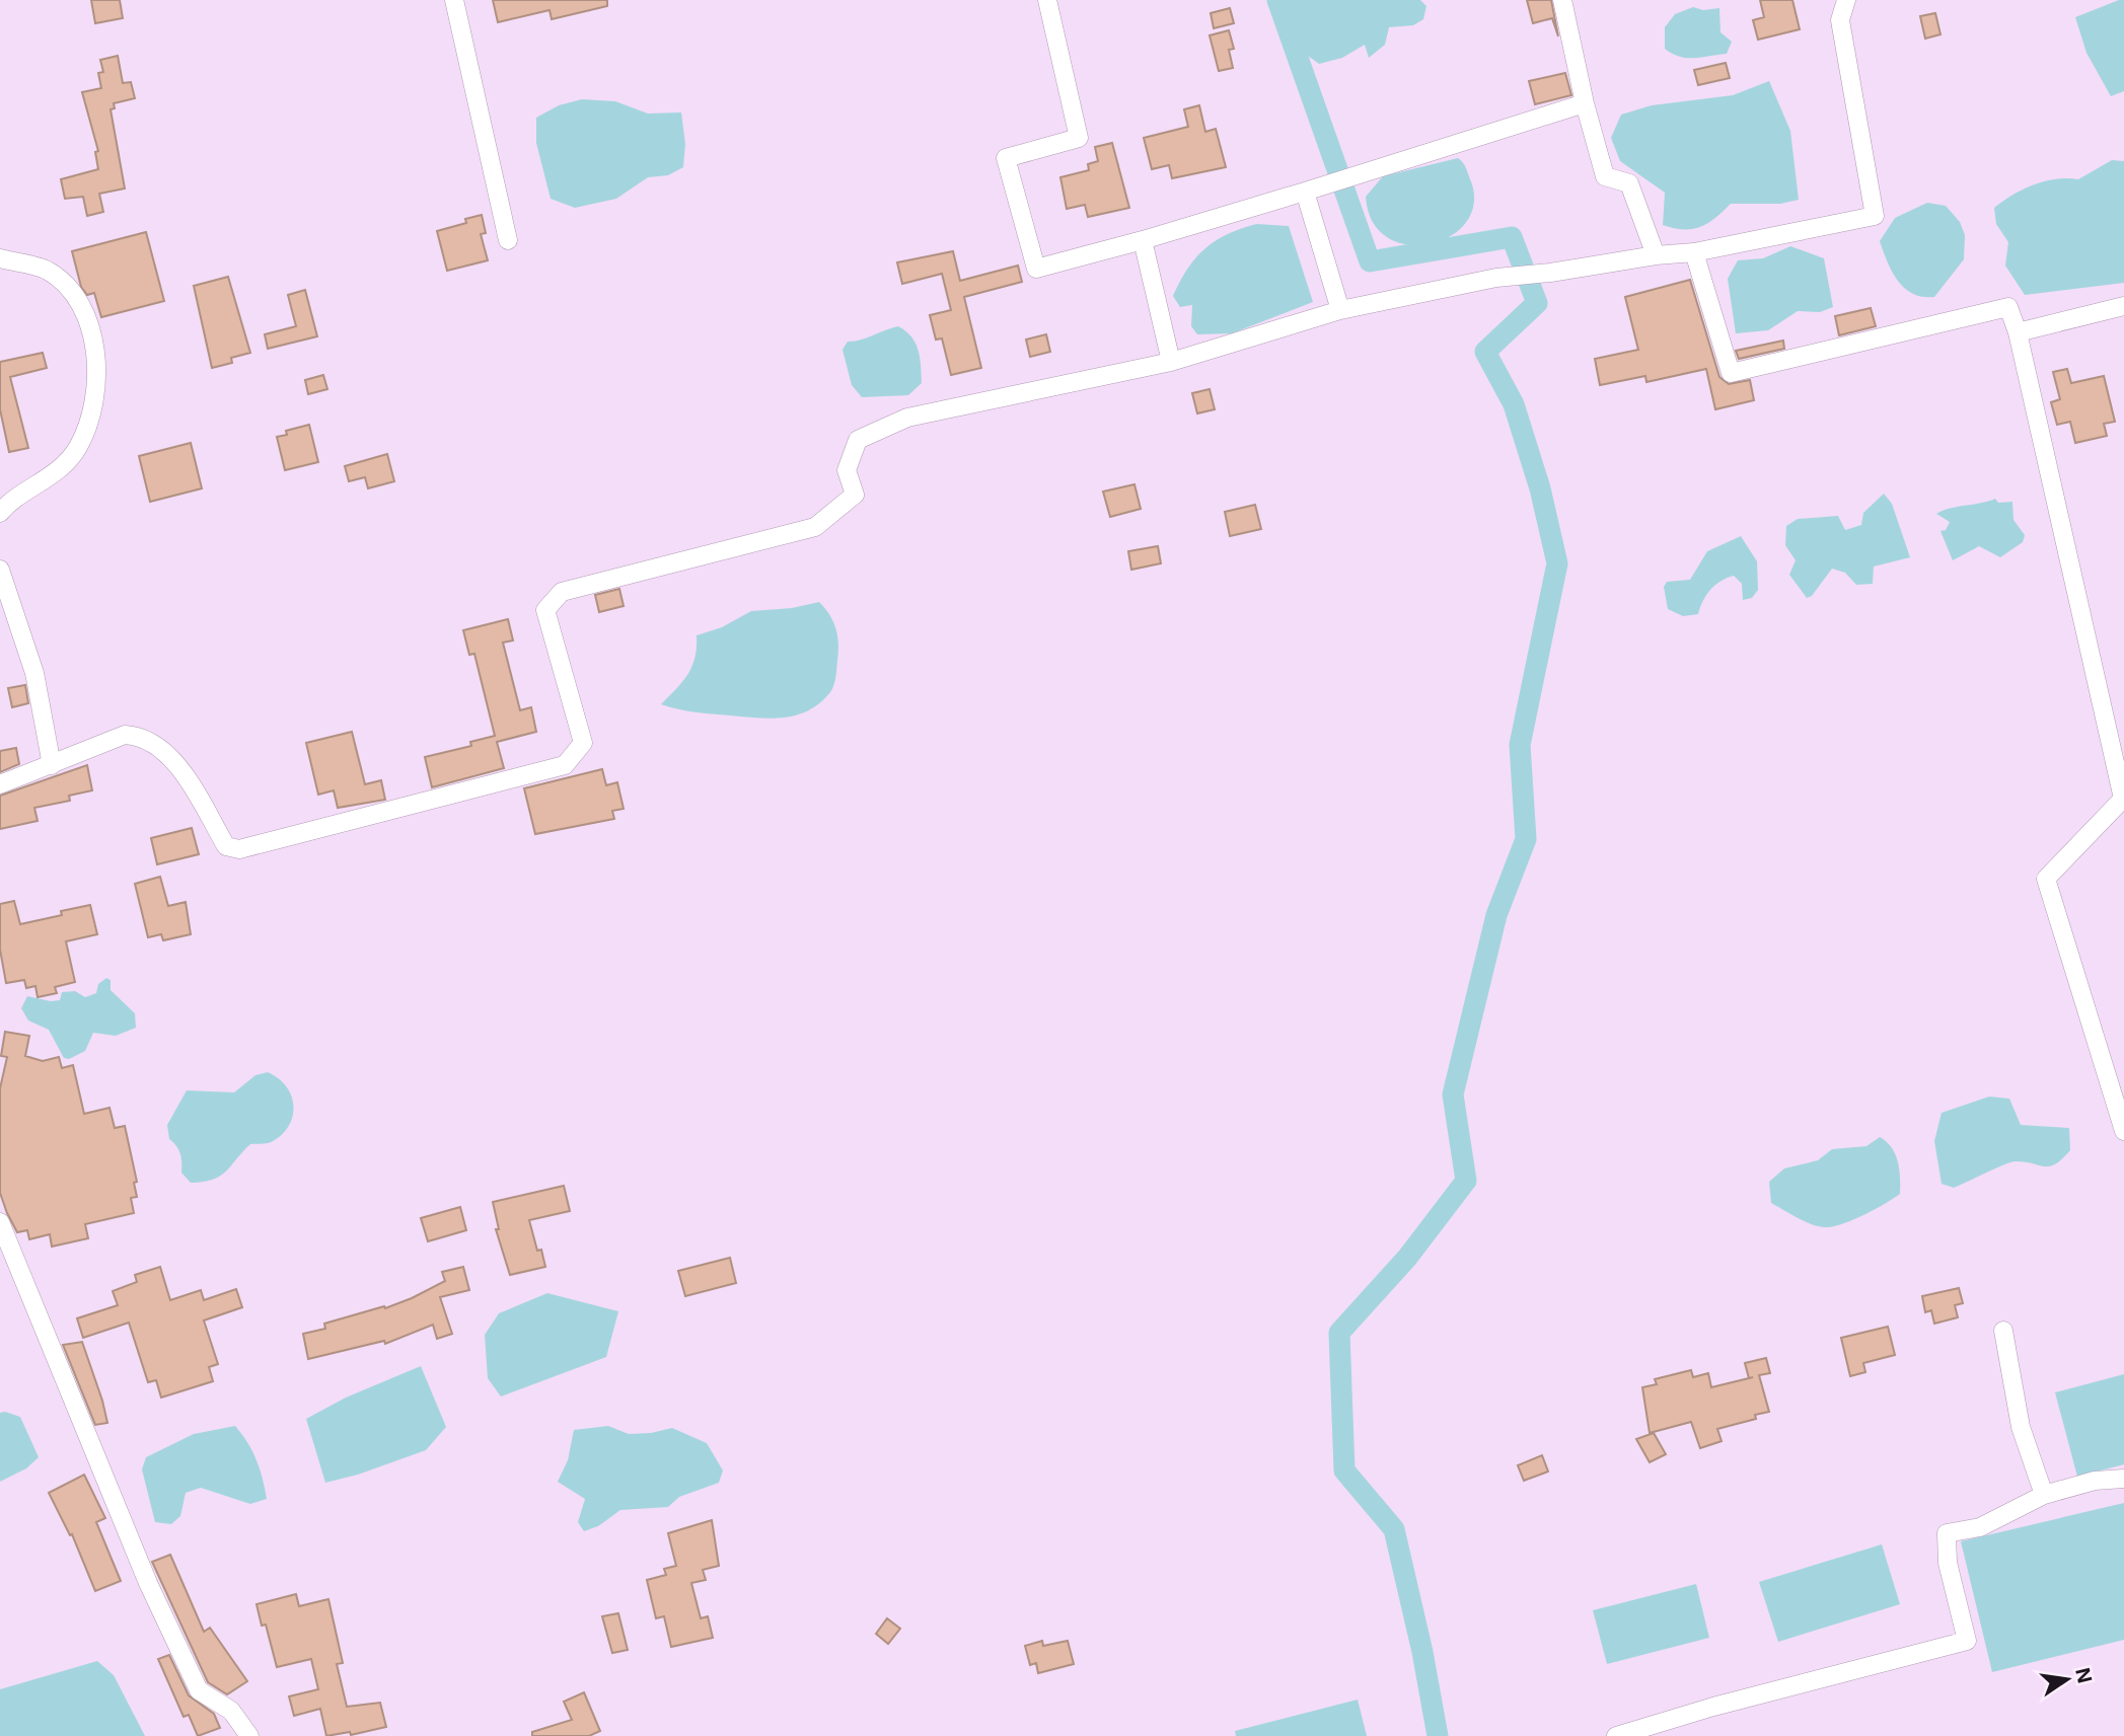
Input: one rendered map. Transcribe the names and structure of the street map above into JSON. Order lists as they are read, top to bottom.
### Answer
{
  "north": "right"
}
